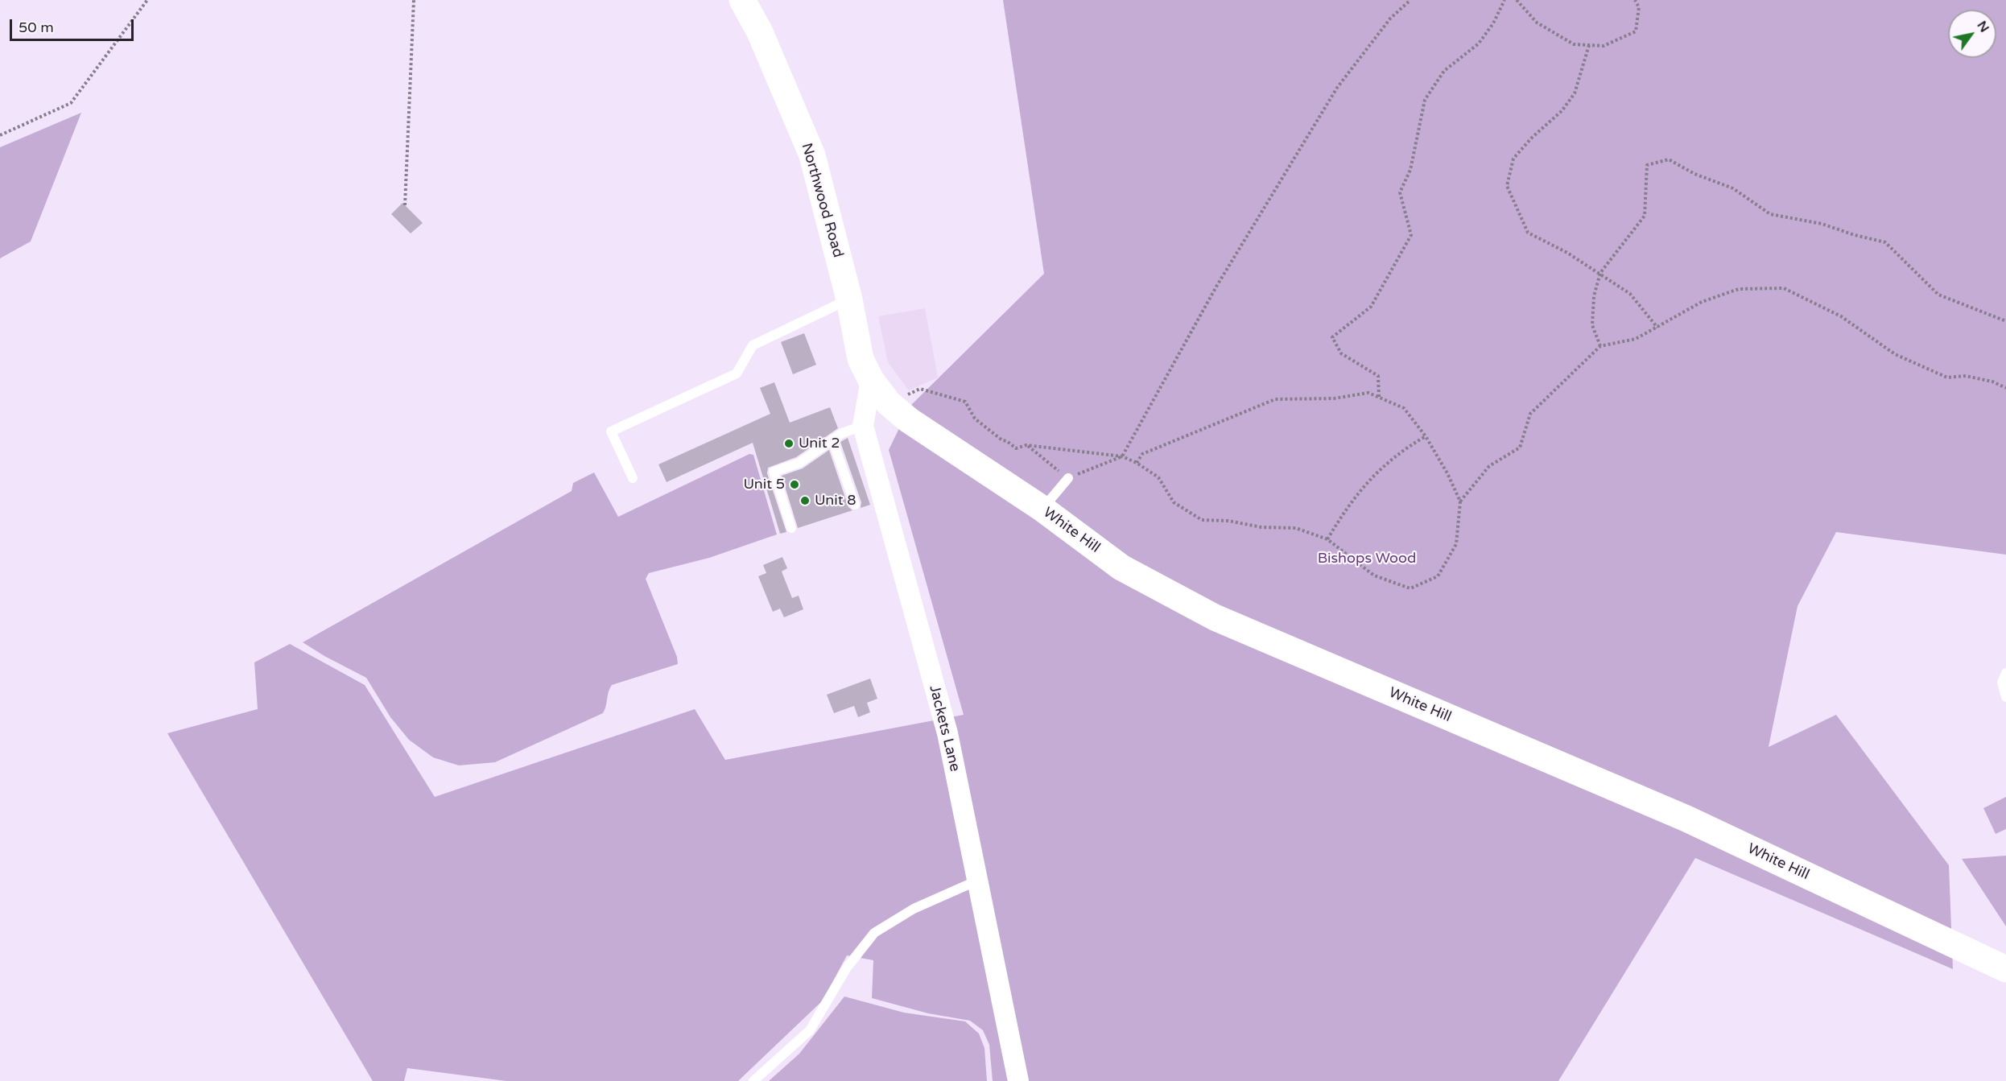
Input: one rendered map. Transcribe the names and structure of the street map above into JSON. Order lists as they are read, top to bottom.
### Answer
{
  "streets": {
    "street": ["Northwood Road", "White Hill", "Jackets Lane"]
  },
  "crossings": [
    ["Northwood Road", "White Hill"],
    ["Northwood Road", "Jackets Lane"],
    ["White Hill", "Jackets Lane"]
  ],
  "parks": ["Bishops Wood"],
  "places": ["Unit 2", "Unit 5", "Unit 8"],
  "scale_bar": "50 m",
  "north": "top right"
}
